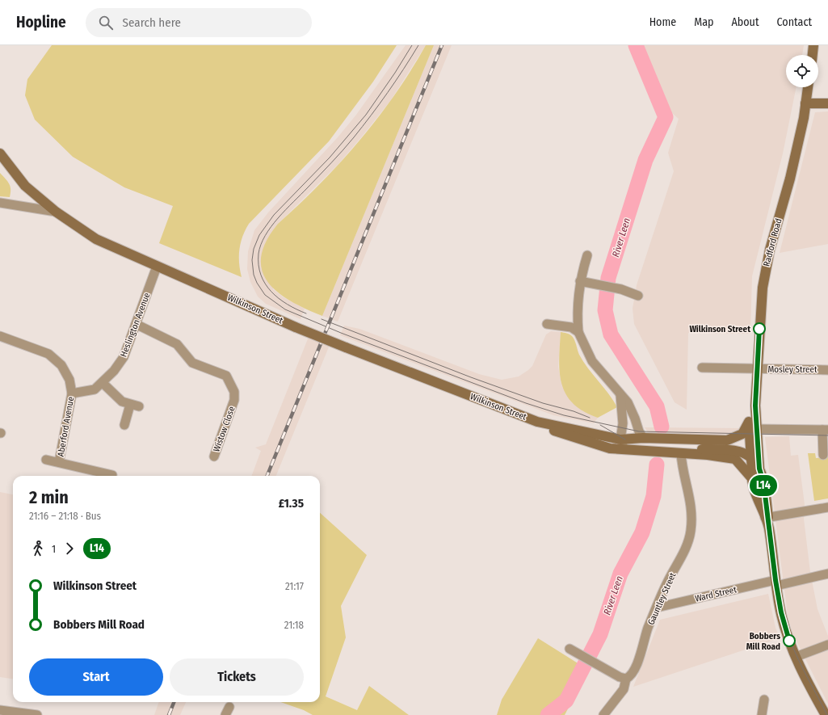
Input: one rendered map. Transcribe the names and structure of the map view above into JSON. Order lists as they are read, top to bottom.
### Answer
{
  "streets": {
    "street": [
      "Radford Road",
      "Wilkinson Street",
      "Heslington Avenue",
      "Mosley Street",
      "Aberford Avenue",
      "Wistow Close",
      "Ward Street",
      "Gauntley Street"
    ]
  },
  "crossings": [
    ["Radford Road", "Wilkinson Street"],
    ["Radford Road", "Mosley Street"],
    ["Wilkinson Street", "Heslington Avenue"],
    ["Wilkinson Street", "Gauntley Street"],
    ["Heslington Avenue", "Aberford Avenue"],
    ["Heslington Avenue", "Wistow Close"],
    ["Ward Street", "Gauntley Street"]
  ],
  "water": ["River Leen"],
  "places": ["Wilkinson Street", "Bobbers Mill Road"],
  "lines": ["bus line L14"],
  "page": {
    "header": "Hopline",
    "search": "Search here",
    "nav": [
      "Home",
      "Map",
      "About",
      "Contact"
    ],
    "on_map": "L14",
    "heading": ["2 min", "21:16 – 21:18 · Bus", "£1.35"],
    "legs": ["1", "L14"],
    "list": [
      {
        "name": "Wilkinson Street",
        "value": "21:17"
      },
      {
        "name": "Bobbers Mill Road",
        "value": "21:18"
      }
    ],
    "buttons": ["Start", "Tickets"]
  }
}
